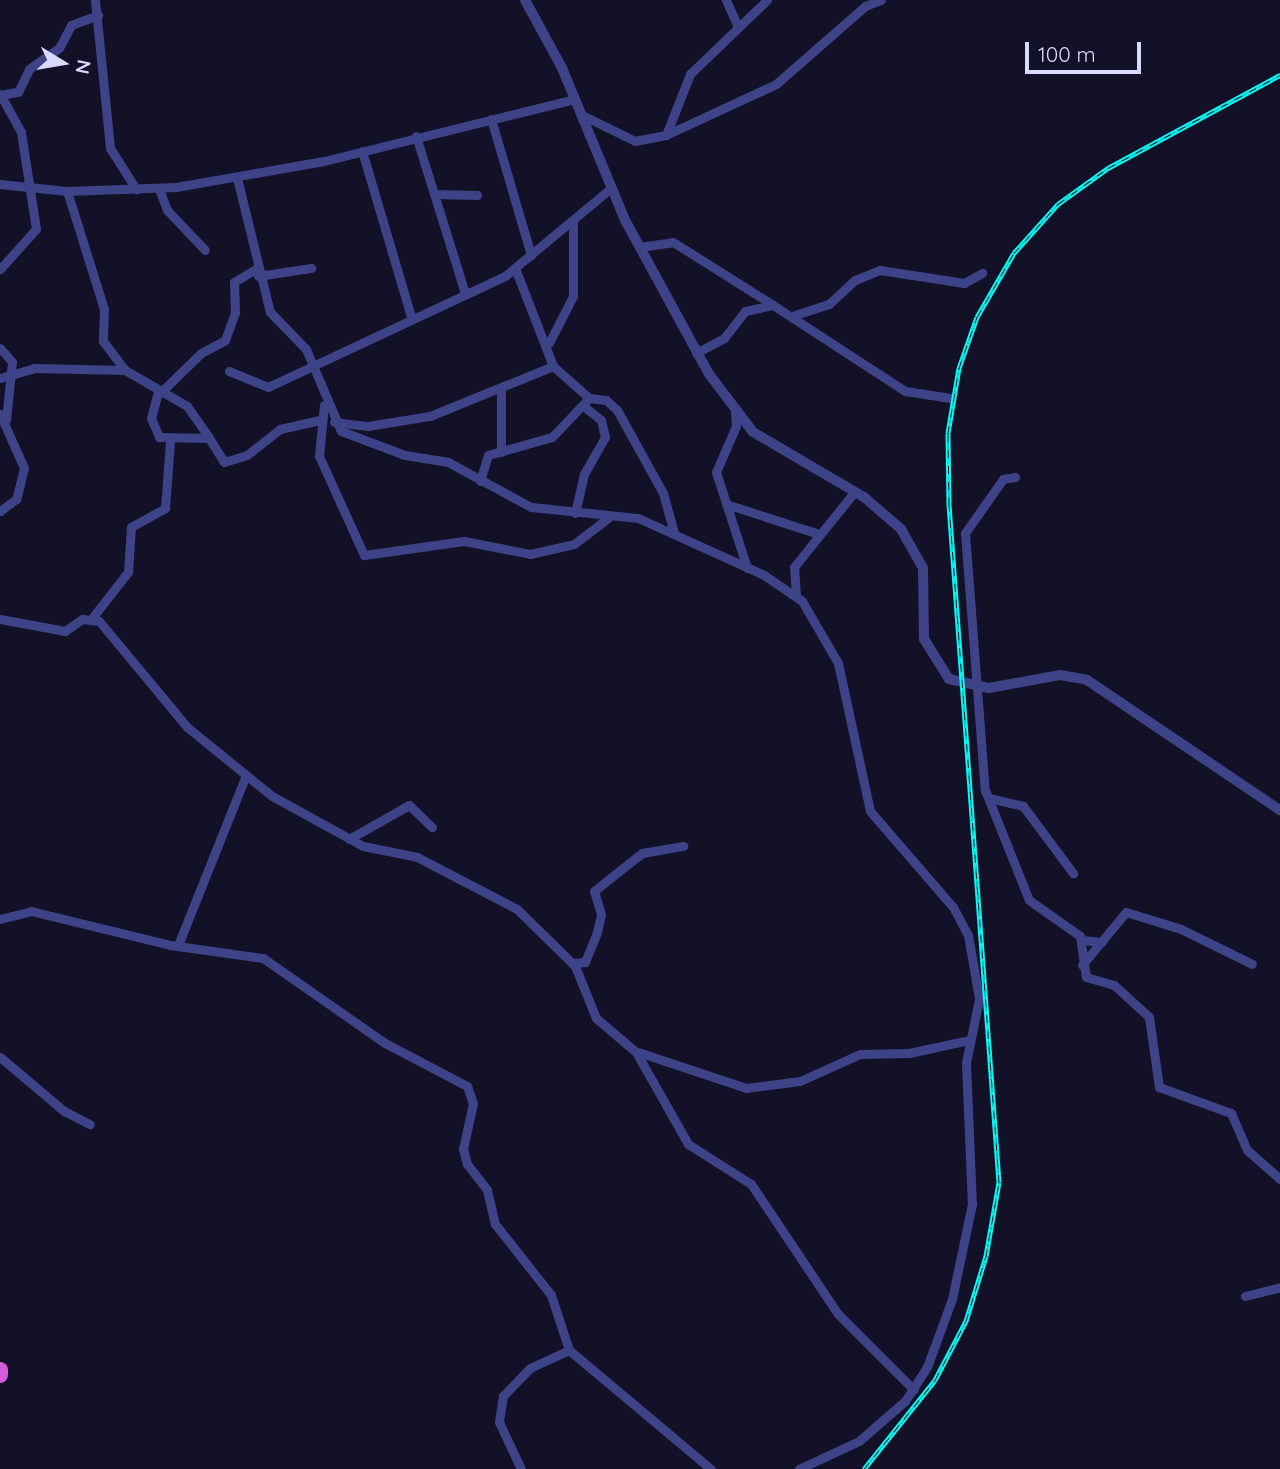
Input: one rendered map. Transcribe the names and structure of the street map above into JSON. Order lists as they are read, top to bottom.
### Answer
{
  "scale_bar": "100 m",
  "north": "right"
}
